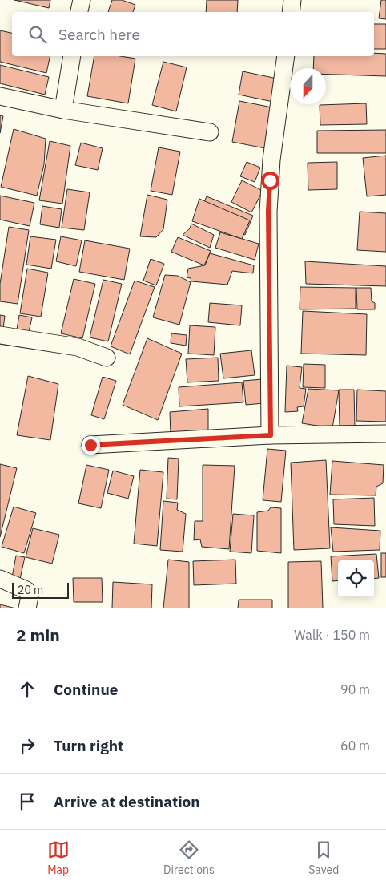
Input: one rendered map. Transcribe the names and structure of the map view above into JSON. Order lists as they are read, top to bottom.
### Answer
{
  "scale_bar": "20 m",
  "north": "bottom",
  "page": {
    "search": "Search here",
    "scale": "20 m",
    "heading": ["2 min", "Walk · 150 m"],
    "list": [
      ["Continue", "90 m"],
      ["Turn right", "60 m"],
      "Arrive at destination"
    ],
    "nav": ["Map", "Directions", "Saved"]
  }
}
